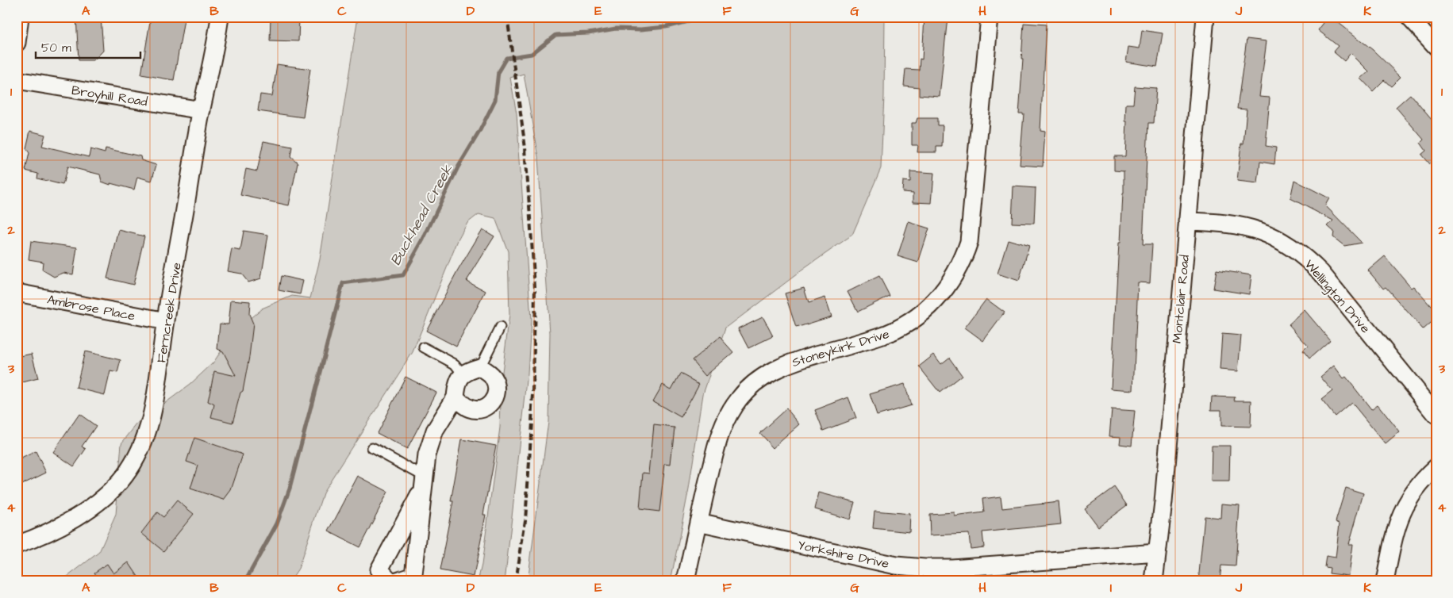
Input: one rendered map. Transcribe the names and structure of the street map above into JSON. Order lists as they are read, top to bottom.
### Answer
{
  "streets": {
    "street": [
      "Broyhill Road",
      "Wellington Drive",
      "Montclair Road",
      "Ambrose Place",
      "Ferncreek Drive",
      "Stoneykirk Drive",
      "Yorkshire Drive"
    ]
  },
  "crossings": [
    ["Broyhill Road", "Ferncreek Drive"],
    ["Wellington Drive", "Montclair Road"],
    ["Montclair Road", "Yorkshire Drive"],
    ["Ambrose Place", "Ferncreek Drive"],
    ["Stoneykirk Drive", "Yorkshire Drive"]
  ],
  "water": ["Buckhead Creek"],
  "scale_bar": "50 m",
  "grid": {
    "columns": [
      "A",
      "B",
      "C",
      "D",
      "E",
      "F",
      "G",
      "H",
      "I",
      "J",
      "K"
    ],
    "rows": [
      "1",
      "2",
      "3",
      "4"
    ]
  }
}
